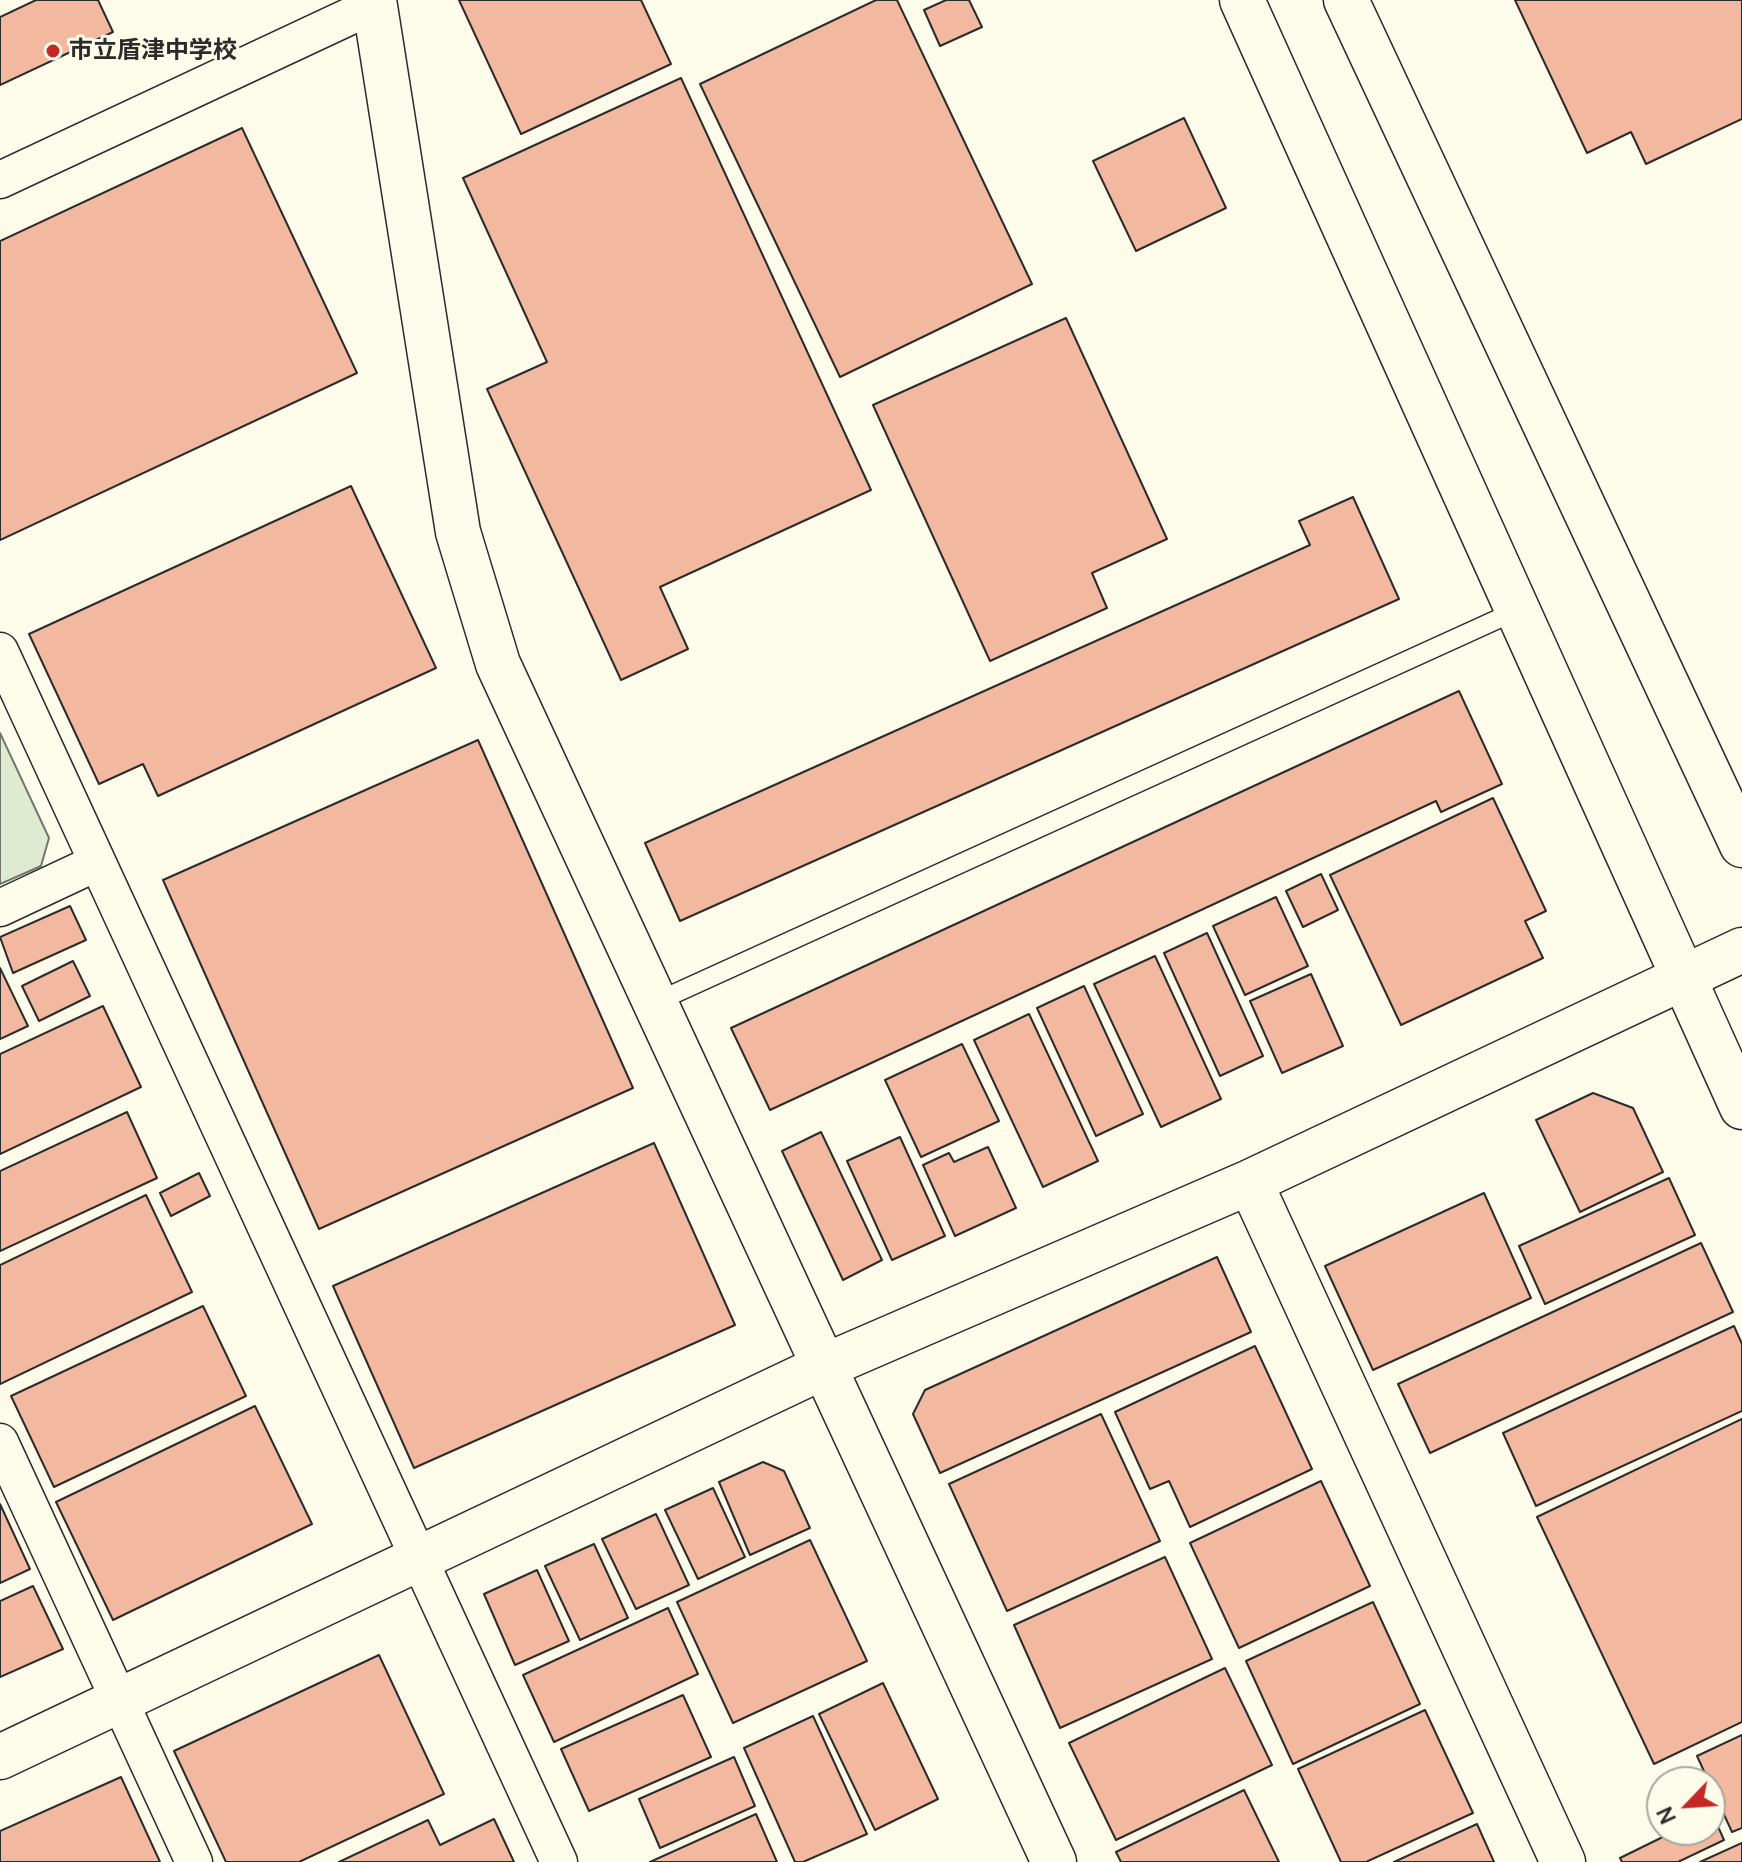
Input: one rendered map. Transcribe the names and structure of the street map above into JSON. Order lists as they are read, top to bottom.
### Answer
{
  "places": ["市立盾津中学校"],
  "north": "bottom left"
}
